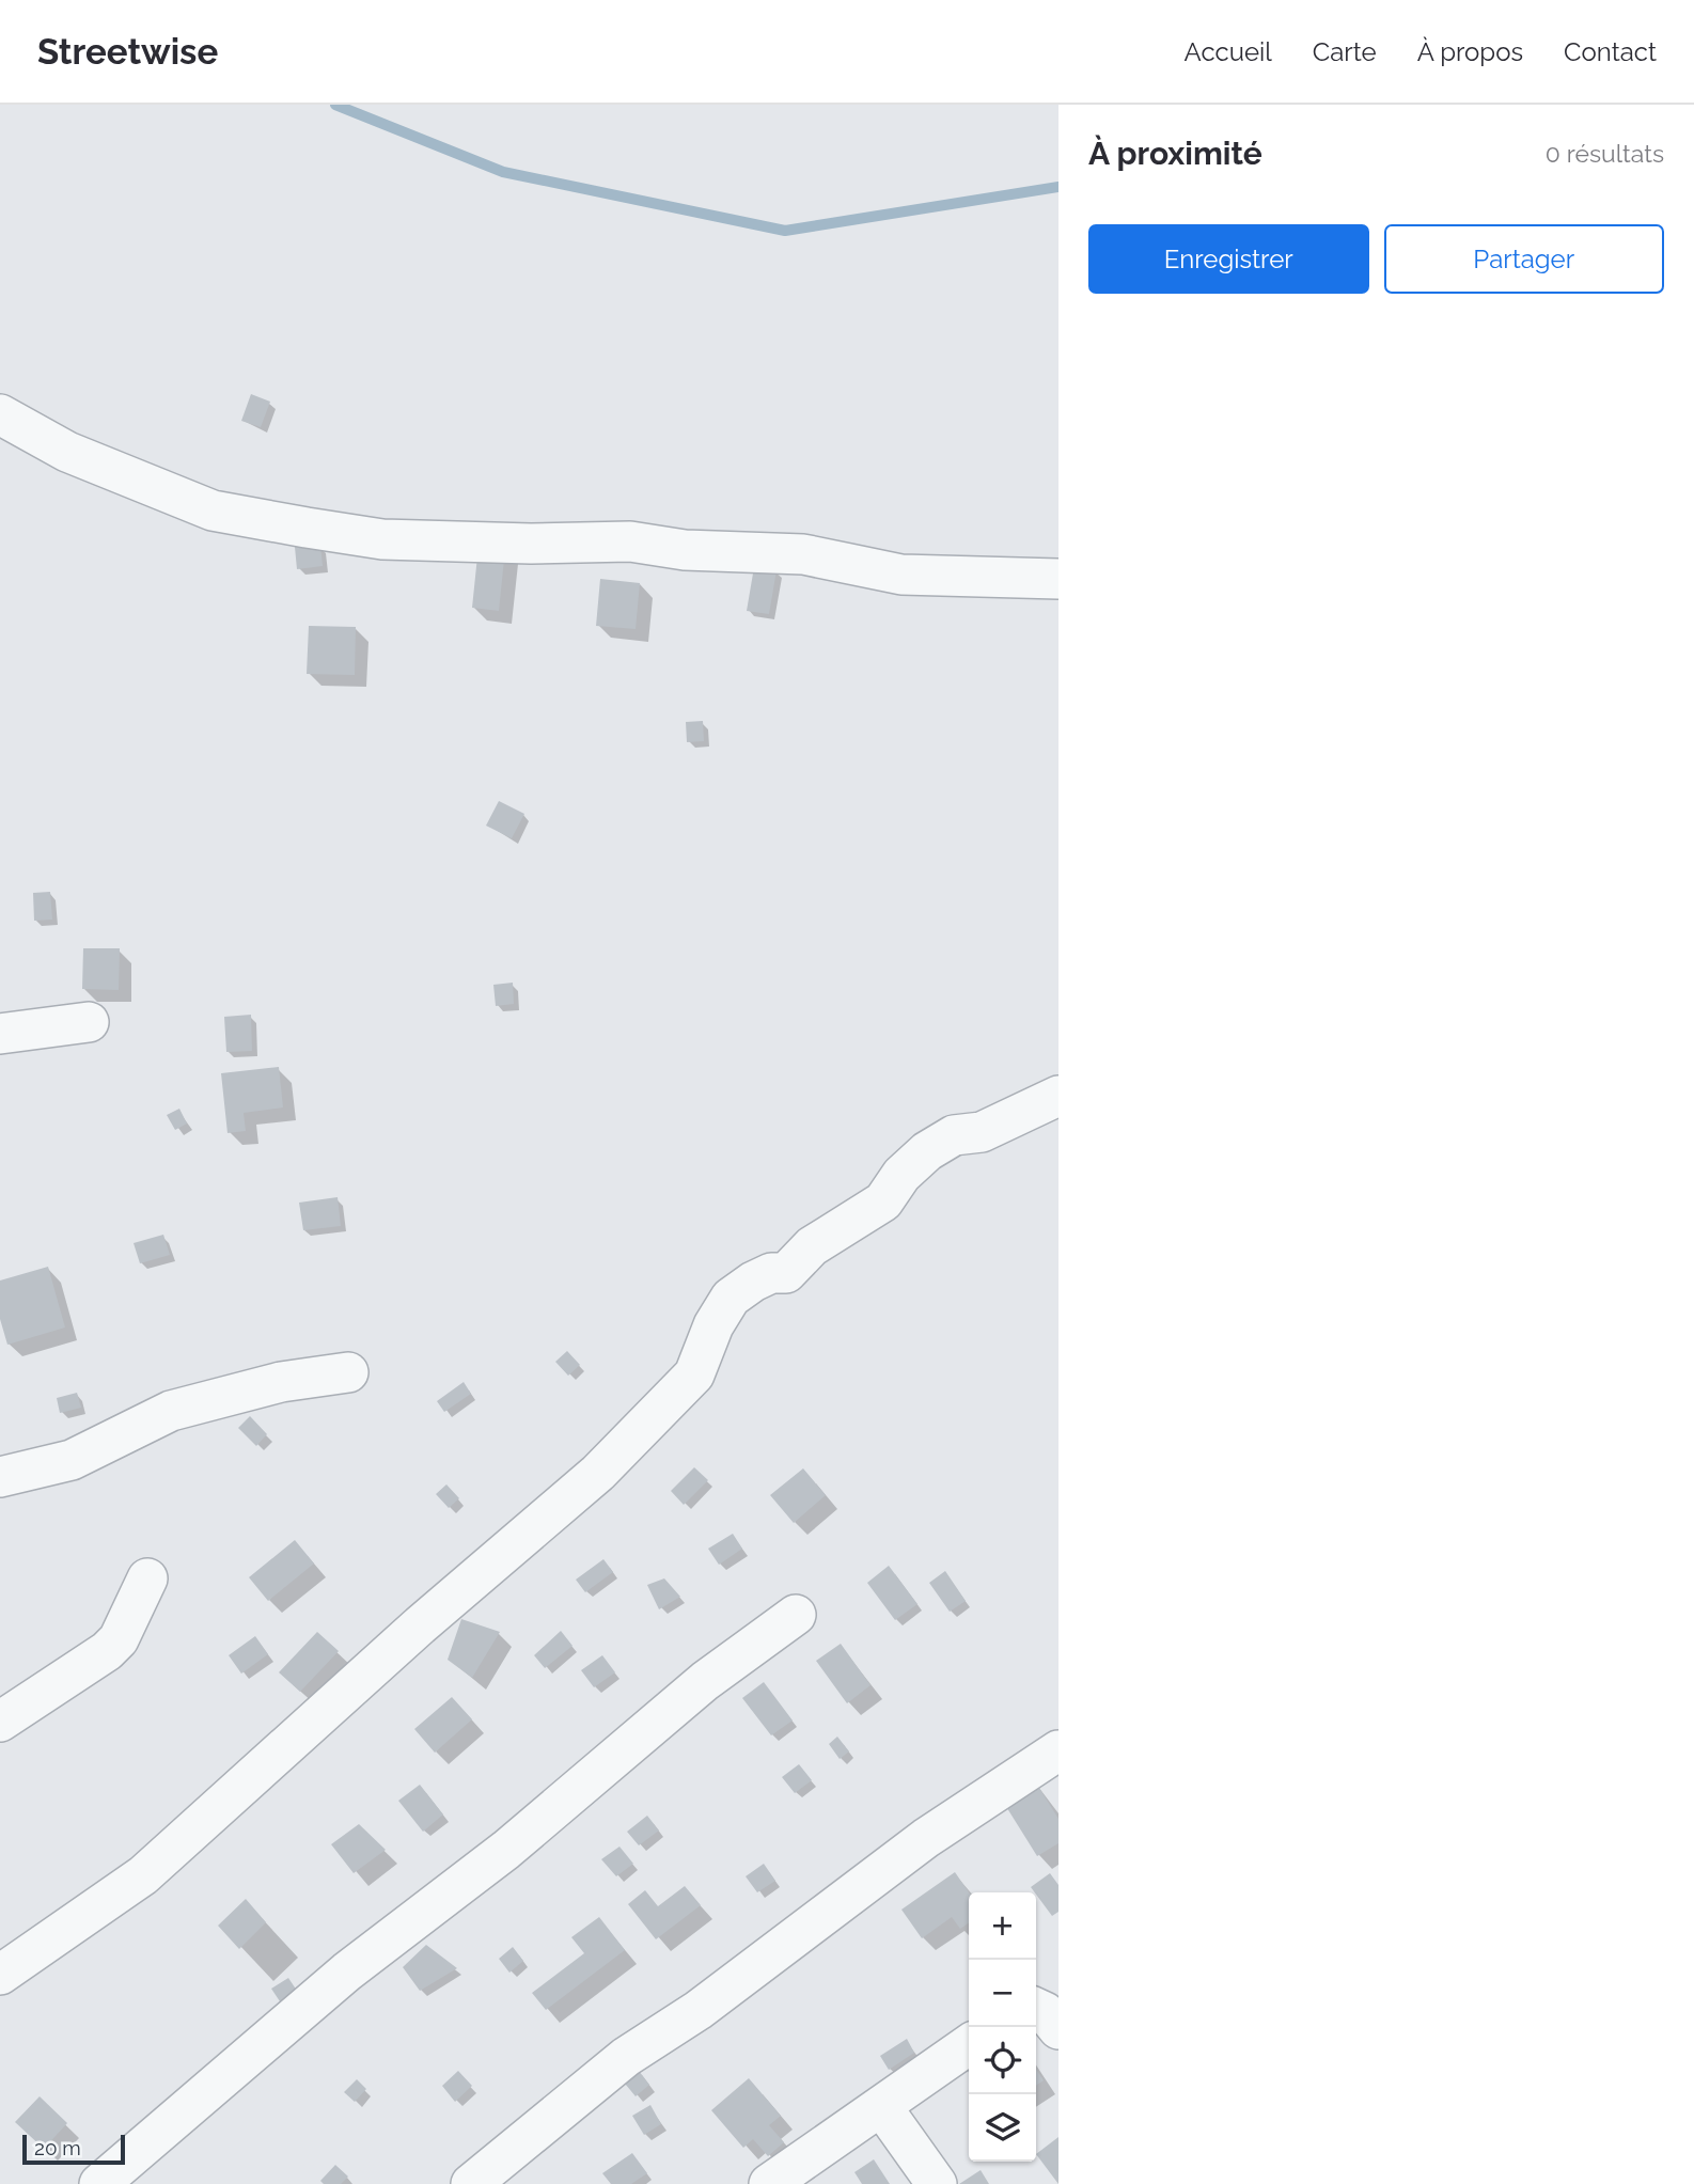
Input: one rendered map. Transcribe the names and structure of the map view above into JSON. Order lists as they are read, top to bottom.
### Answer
{
  "scale_bar": "20 m",
  "page": {
    "header": "Streetwise",
    "nav": [
      "Accueil",
      "Carte",
      "À propos",
      "Contact"
    ],
    "heading": ["À proximité", "0 résultats"],
    "buttons": ["Enregistrer", "Partager"],
    "map_buttons": ["+", "−"],
    "scale": "20 m"
  }
}
